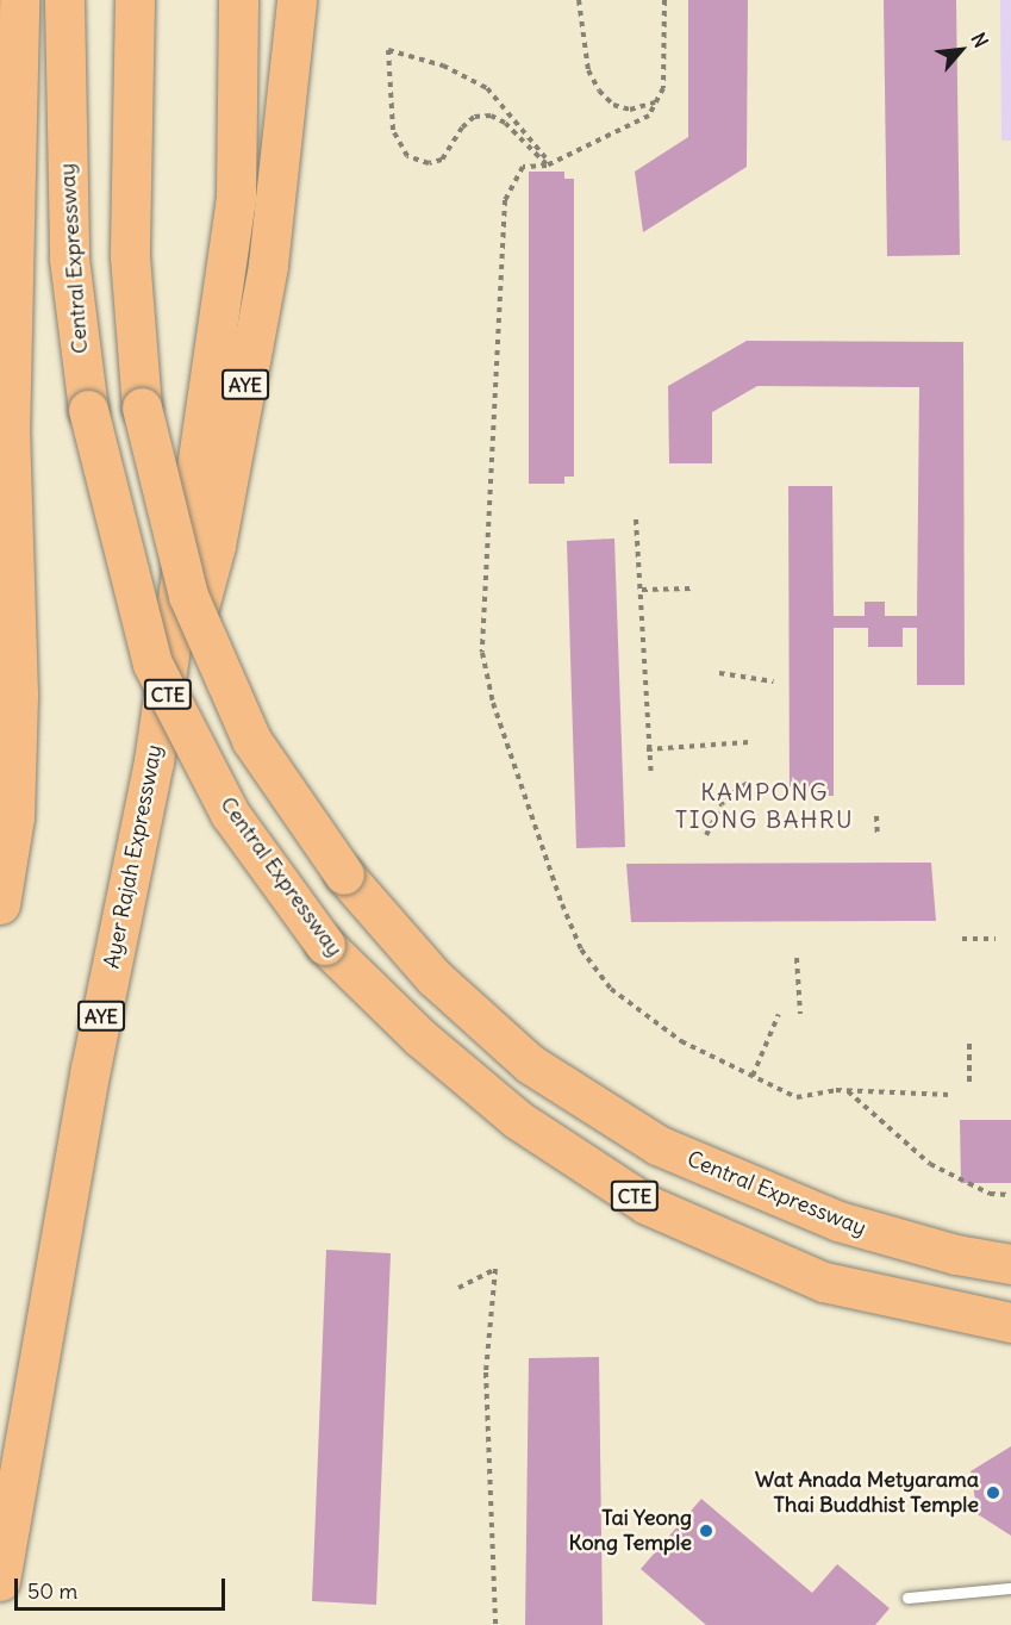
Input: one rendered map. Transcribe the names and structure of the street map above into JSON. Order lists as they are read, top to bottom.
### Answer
{
  "streets": {
    "highway": [
      "Central Expressway",
      "AYE",
      "CTE",
      "Ayer Rajah Expressway"
    ]
  },
  "crossings": [
    ["AYE", "Ayer Rajah Expressway"]
  ],
  "districts": ["KAMPONG TIONG BAHRU"],
  "places": ["Wat Anada Metyarama Thai Buddhist Temple", "Tai Yeong Kong Temple"],
  "scale_bar": "50 m",
  "north": "top right"
}
